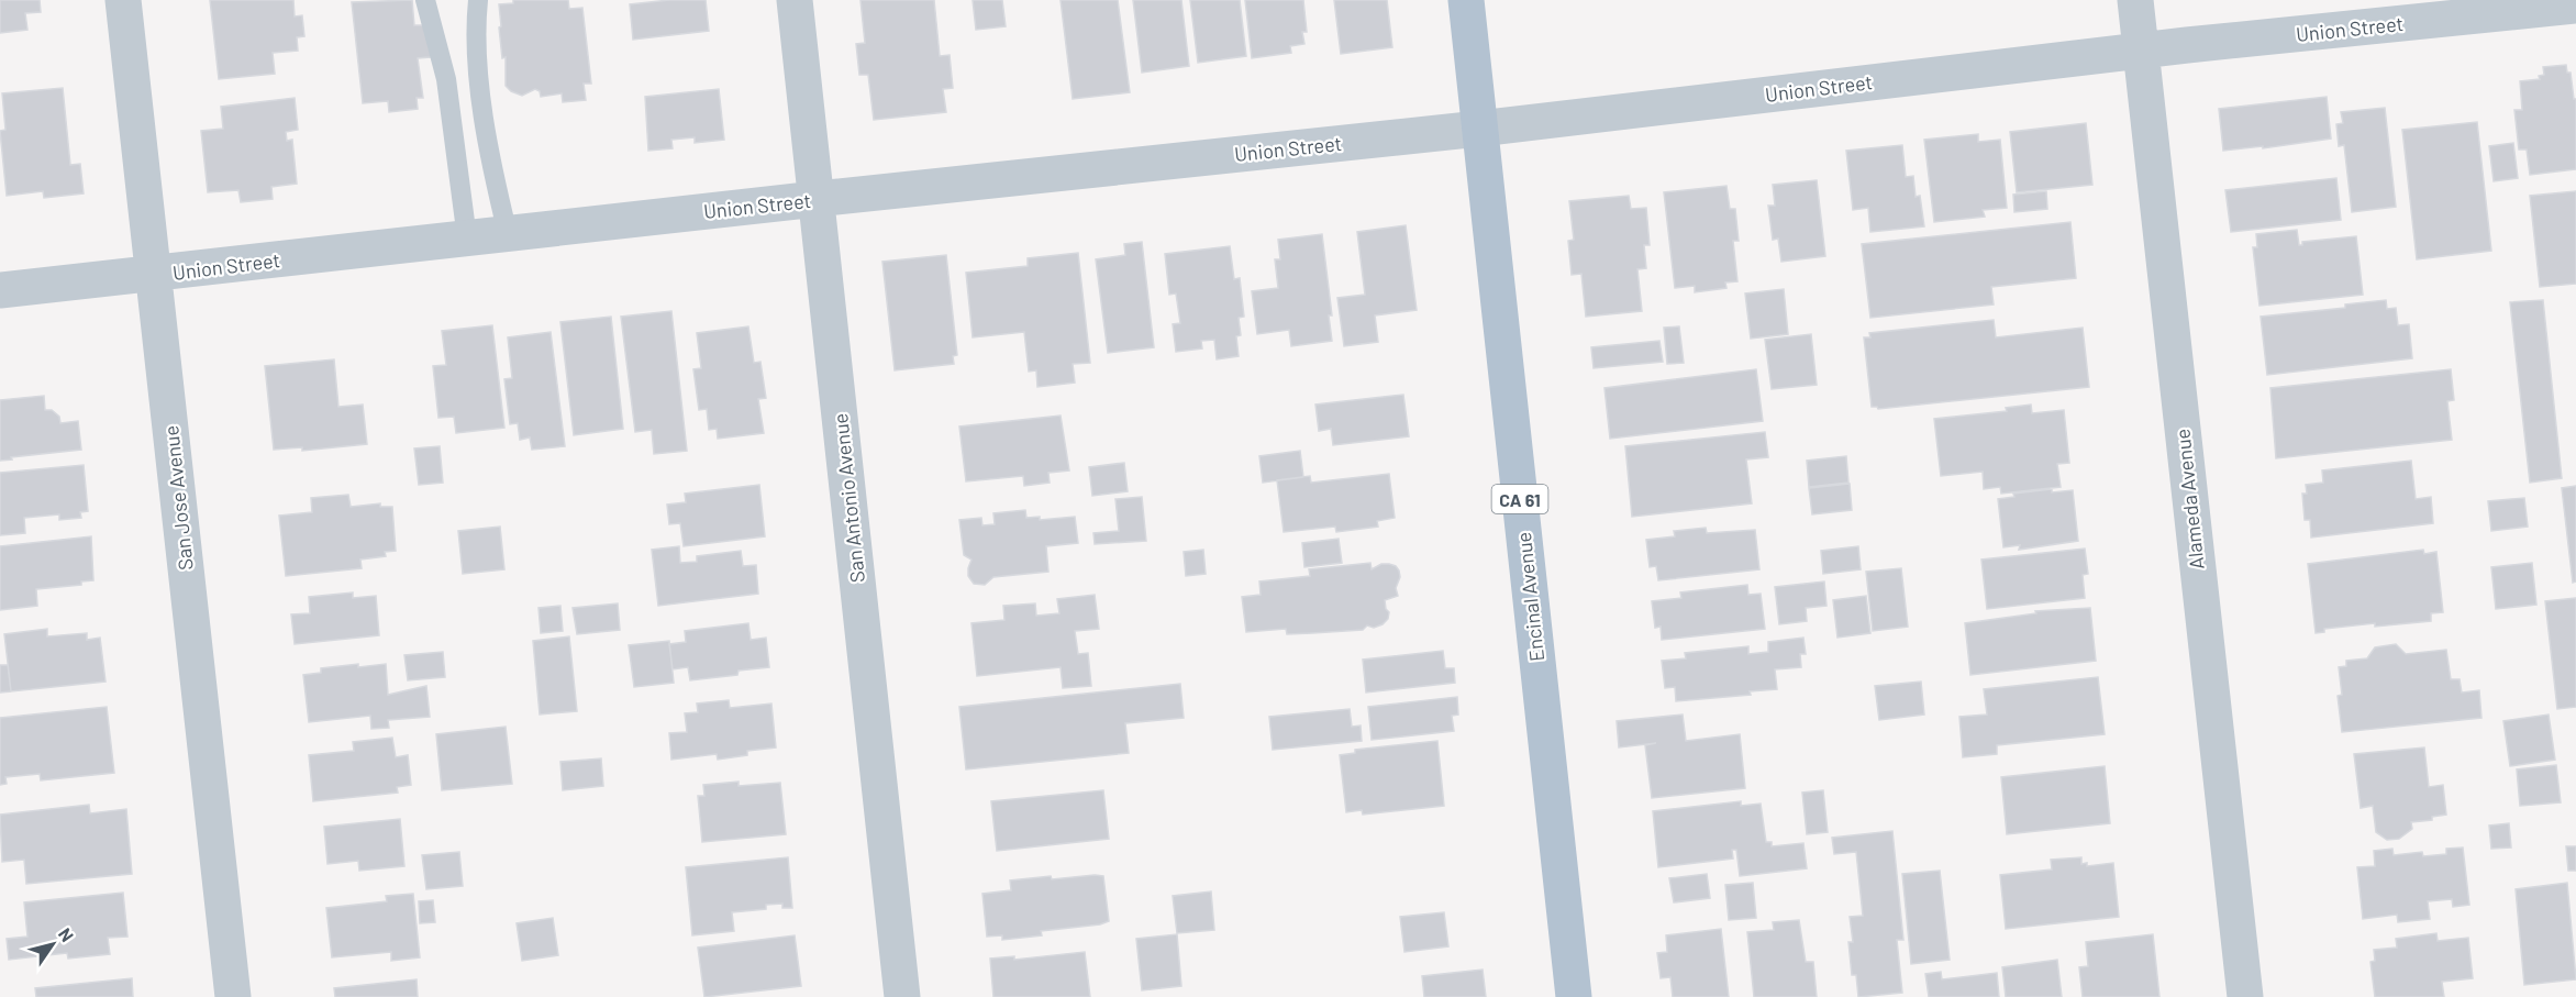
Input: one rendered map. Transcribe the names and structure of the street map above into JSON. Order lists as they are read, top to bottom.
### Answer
{
  "streets": {
    "main road": ["CA 61", "Encinal Avenue"],
    "street": [
      "Union Street",
      "San Jose Avenue",
      "San Antonio Avenue",
      "Alameda Avenue"
    ]
  },
  "crossings": [
    ["Union Street", "San Jose Avenue"],
    ["Union Street", "San Antonio Avenue"],
    ["Union Street", "Alameda Avenue"],
    ["Union Street", "Encinal Avenue"]
  ],
  "north": "top right"
}
